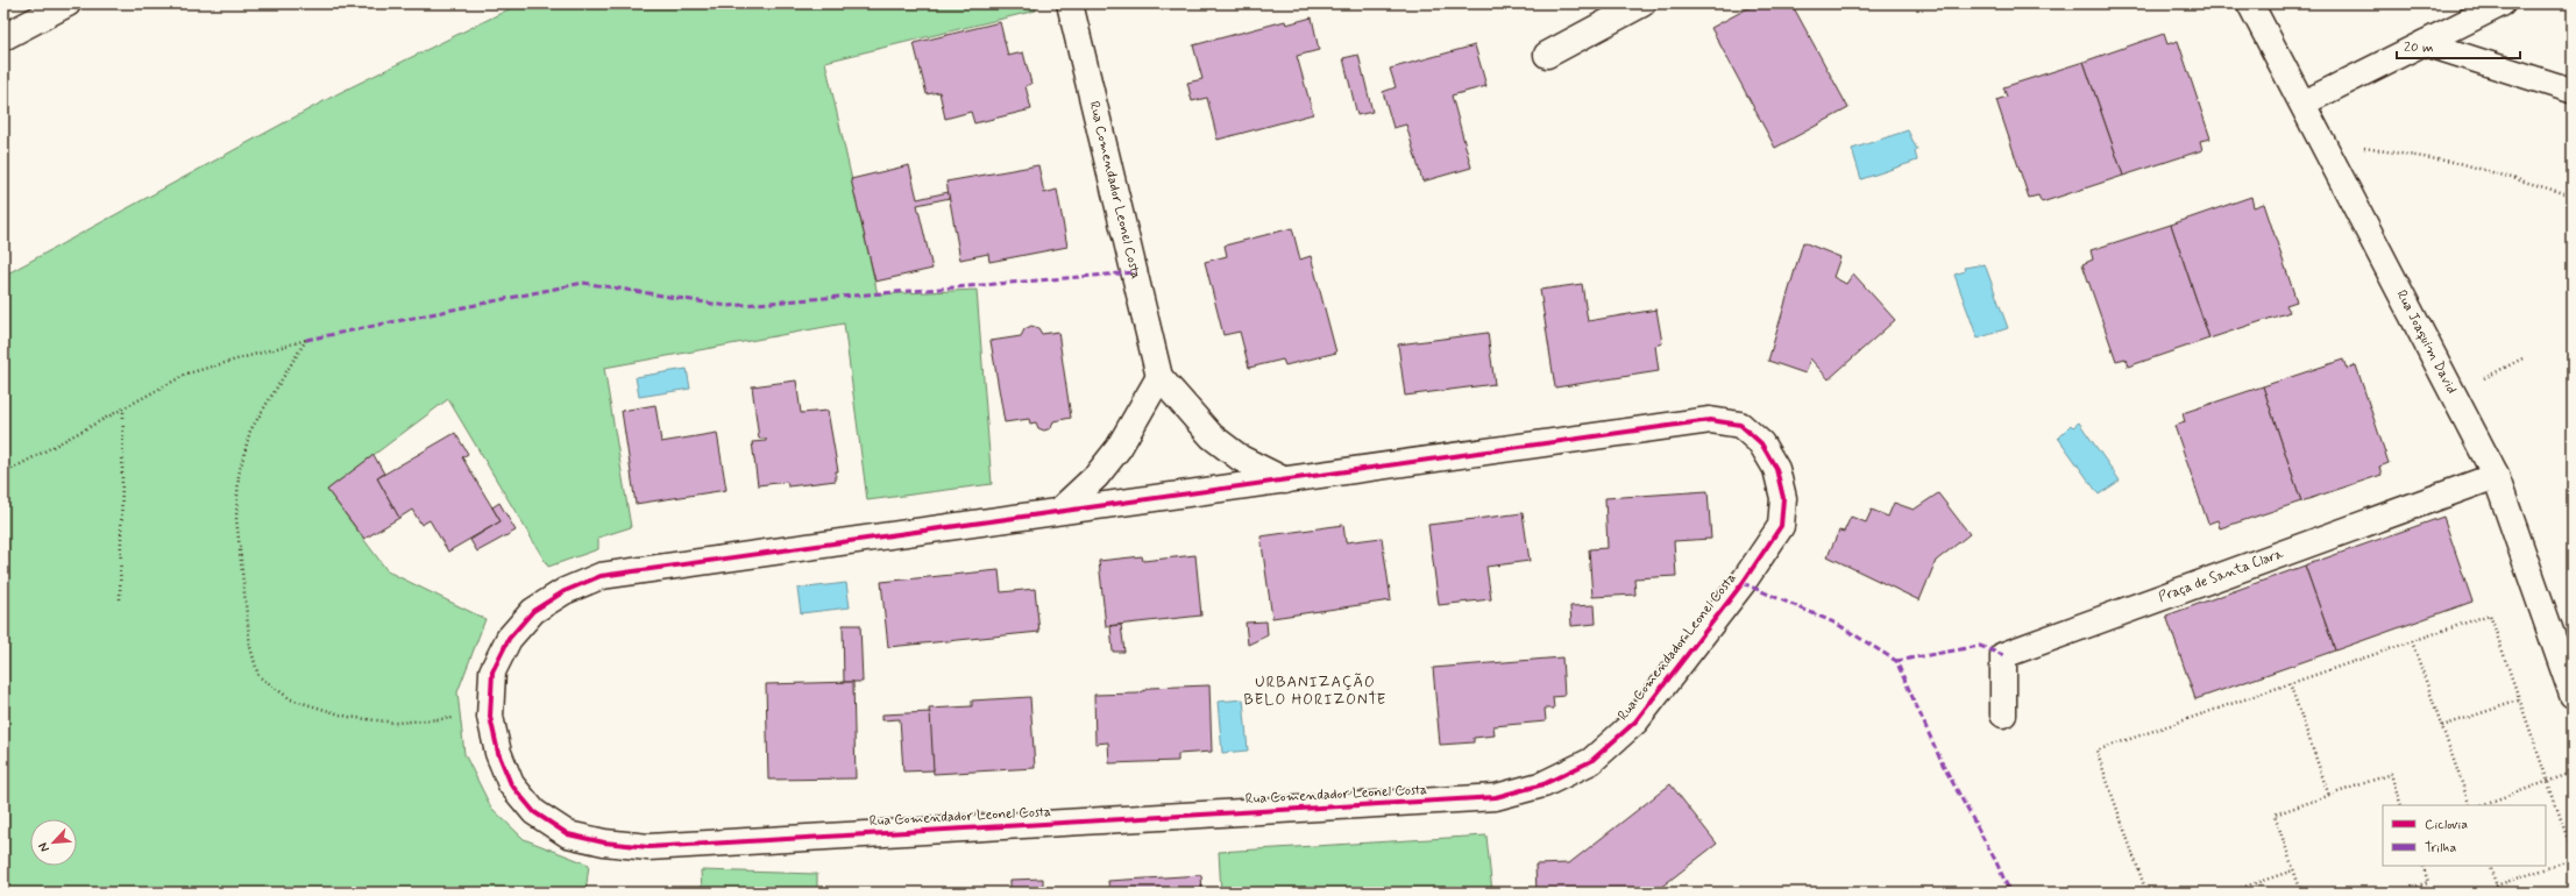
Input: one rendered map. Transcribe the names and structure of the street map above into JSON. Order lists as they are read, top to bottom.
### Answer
{
  "streets": {
    "street": ["Rua Comendador Leonel Costa", "Rua Joaquim David", "Praça de Santa Clara"]
  },
  "crossings": [
    ["Rua Joaquim David", "Praça de Santa Clara"]
  ],
  "districts": ["URBANIZAÇÃO BELO HORIZONTE"],
  "legend": ["Ciclovia", "Trilha"],
  "scale_bar": "20 m",
  "north": "bottom left"
}
